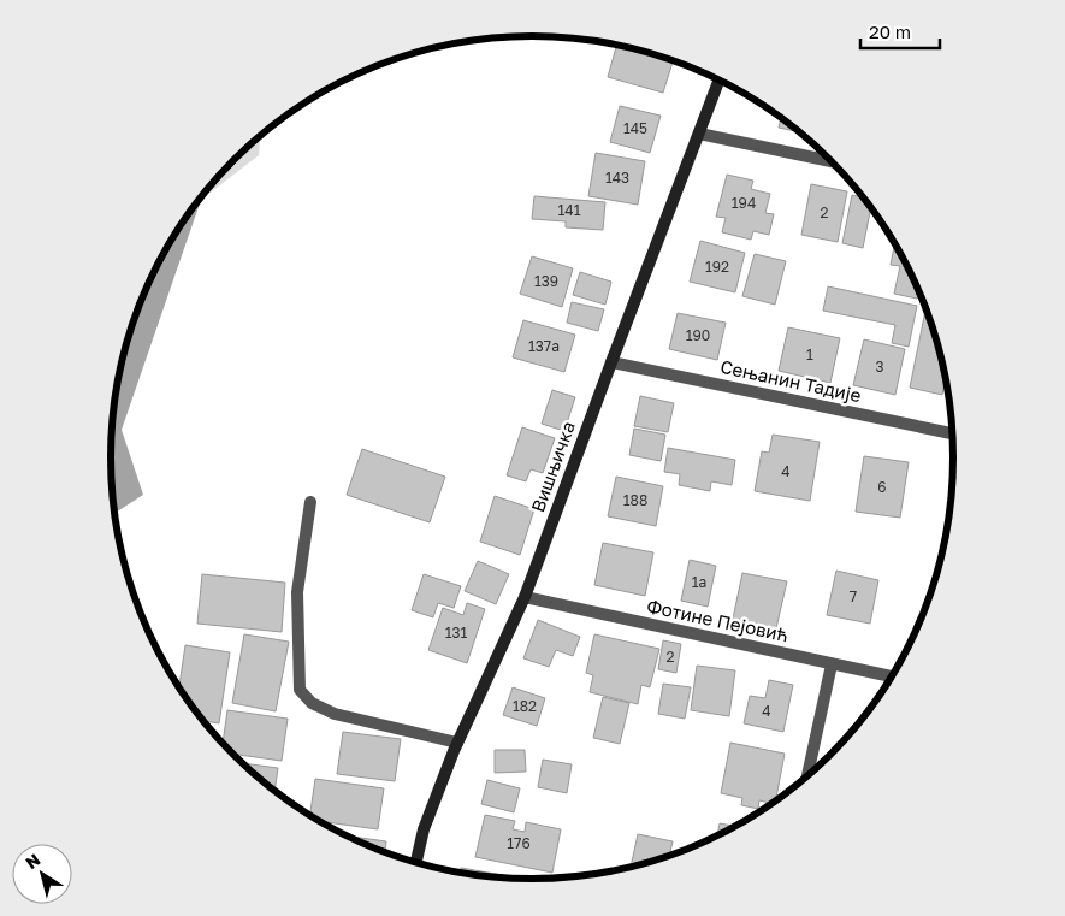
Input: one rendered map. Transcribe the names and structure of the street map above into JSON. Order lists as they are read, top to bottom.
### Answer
{
  "streets": {
    "street": ["Сењанин Тадије", "Вишњичка", "Фотине Пејовић"]
  },
  "crossings": [
    ["Сењанин Тадије", "Вишњичка"],
    ["Вишњичка", "Фотине Пејовић"]
  ],
  "house_numbers": [
    "145",
    "143",
    "194",
    "141",
    "2",
    "192",
    "139",
    "190",
    "137a",
    "1",
    "3",
    "4",
    "6",
    "188",
    "1a",
    "7",
    "131",
    "2",
    "182",
    "4",
    "176"
  ],
  "scale_bar": "20 m",
  "north": "top left"
}
